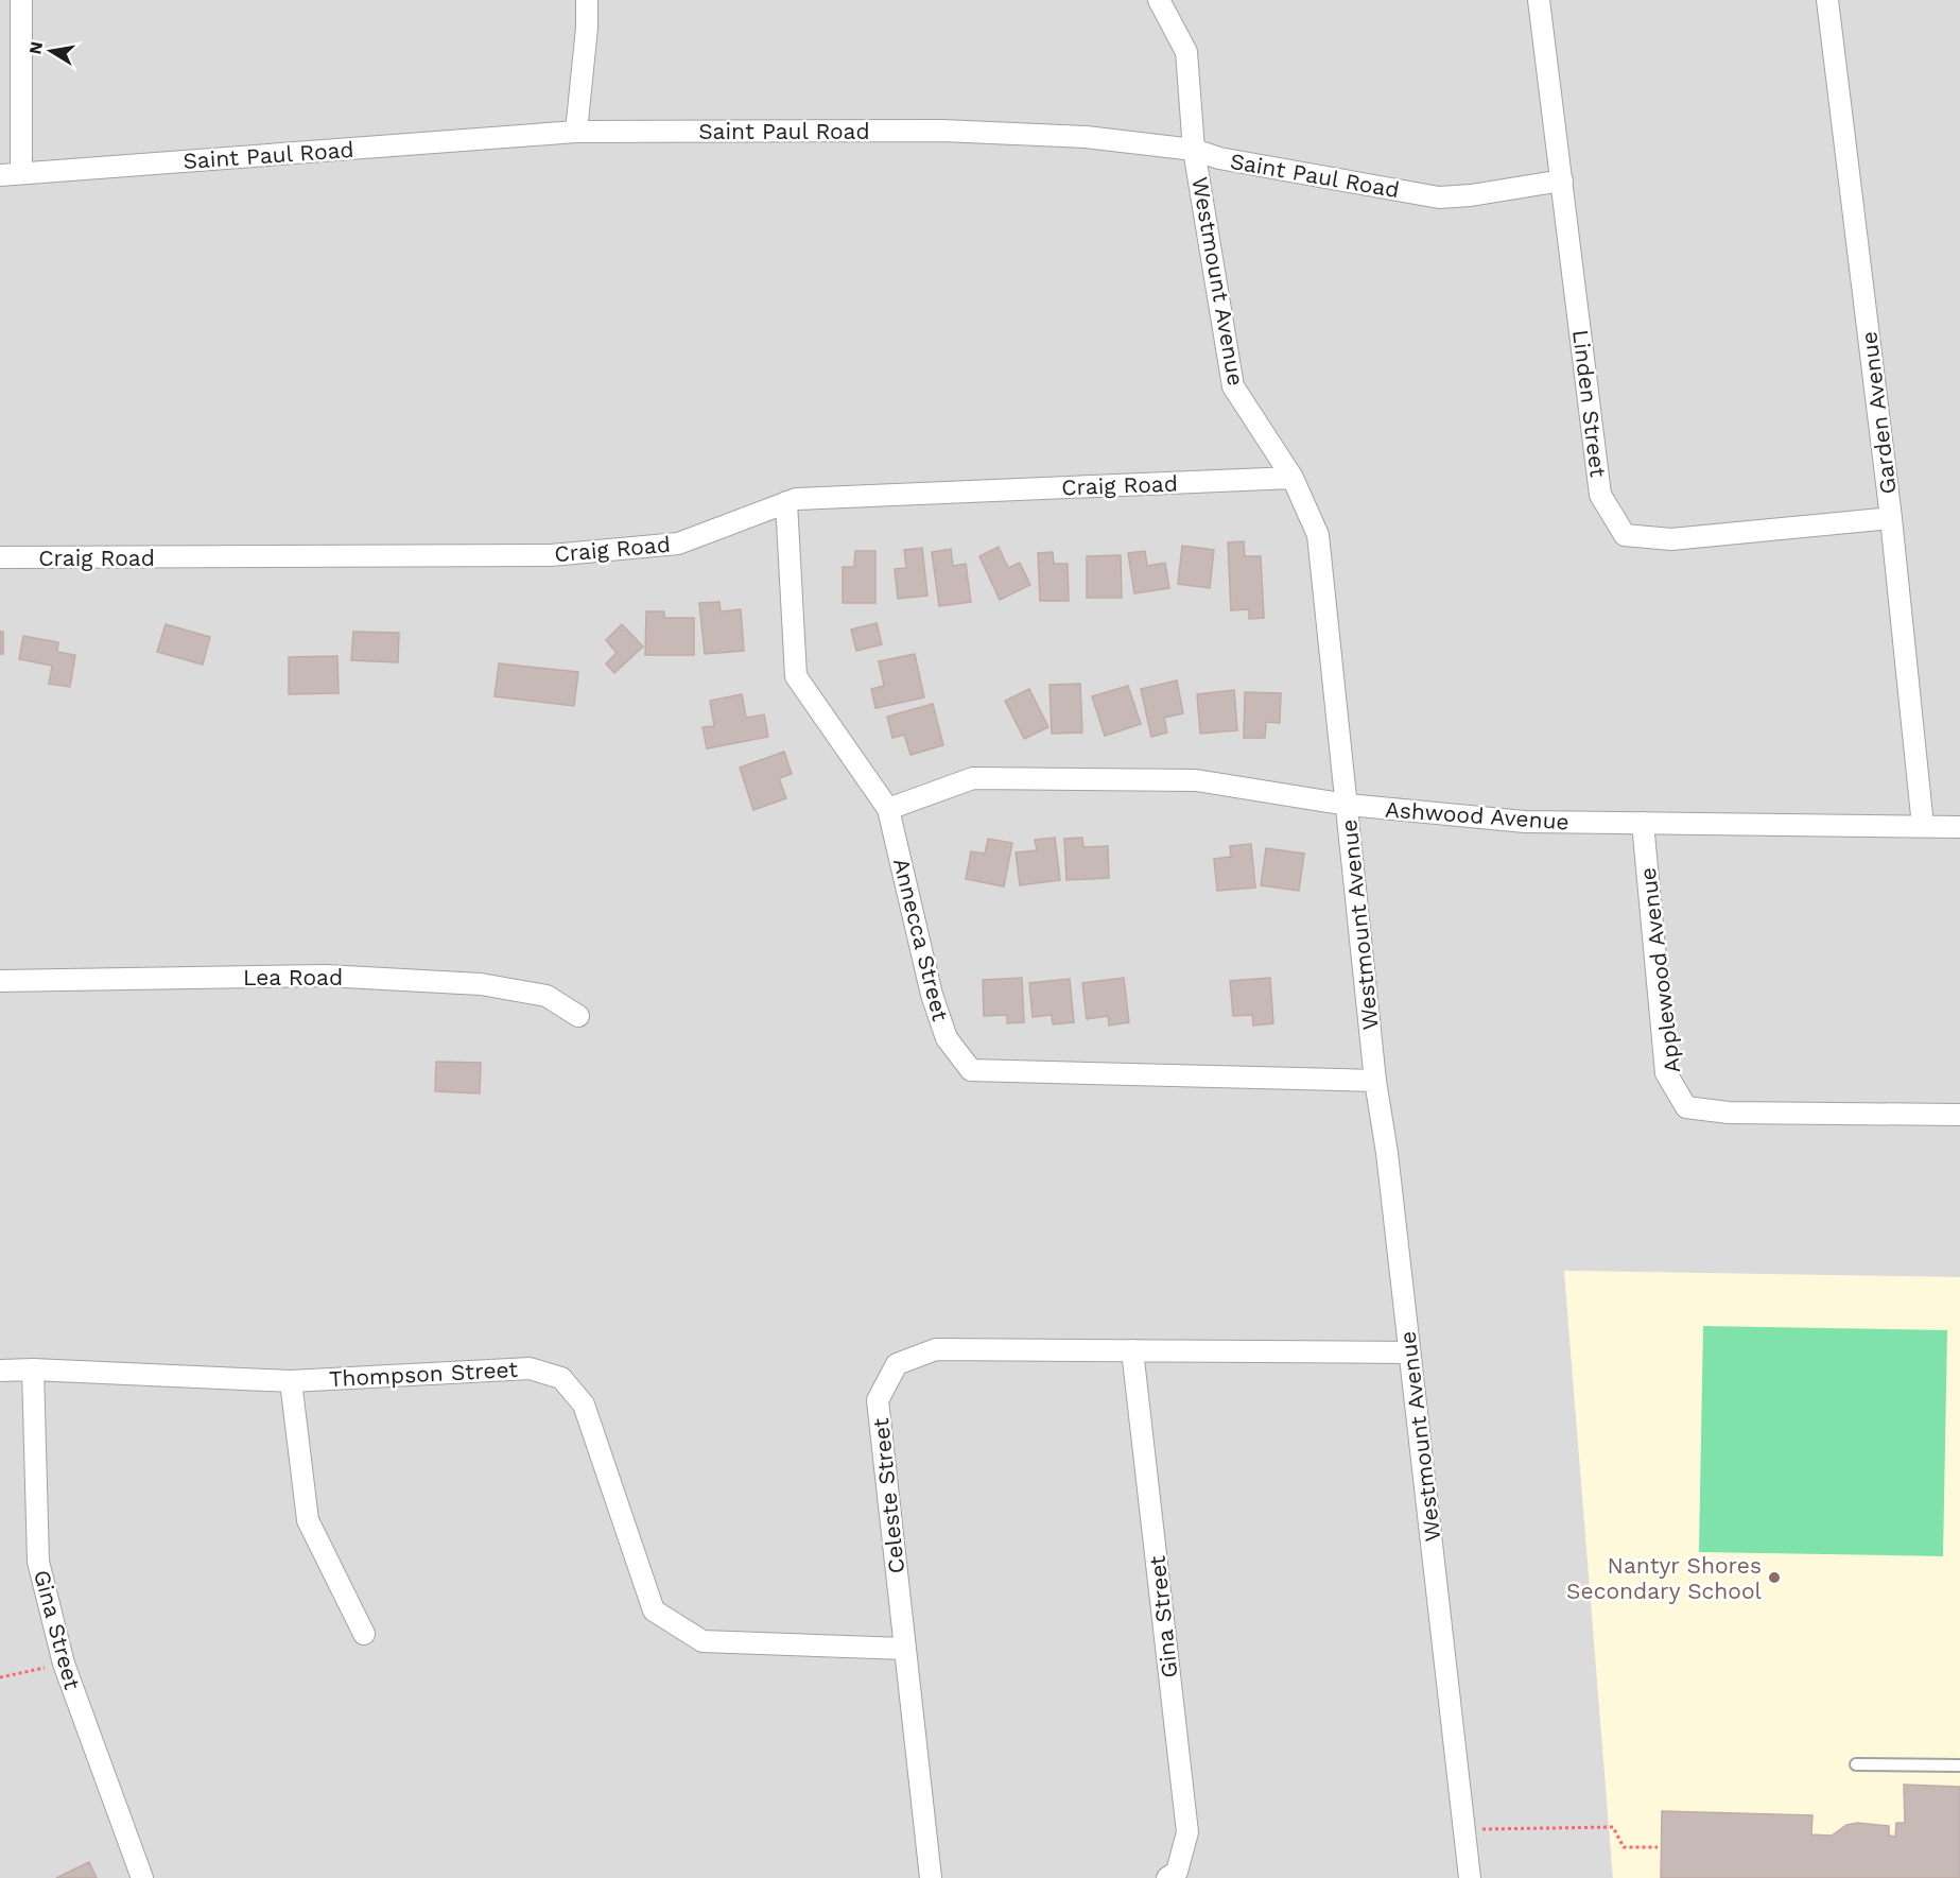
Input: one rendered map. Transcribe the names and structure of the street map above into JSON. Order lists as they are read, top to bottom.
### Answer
{
  "streets": {
    "street": [
      "Saint Paul Road",
      "Westmount Avenue",
      "Linden Street",
      "Garden Avenue",
      "Craig Road",
      "Ashwood Avenue",
      "Annecca Street",
      "Applewood Avenue",
      "Lea Road",
      "Thompson Street",
      "Celeste Street",
      "Gina Street"
    ]
  },
  "crossings": [
    ["Saint Paul Road", "Westmount Avenue"],
    ["Saint Paul Road", "Linden Street"],
    ["Westmount Avenue", "Craig Road"],
    ["Westmount Avenue", "Ashwood Avenue"],
    ["Westmount Avenue", "Annecca Street"],
    ["Westmount Avenue", "Celeste Street"],
    ["Linden Street", "Garden Avenue"],
    ["Garden Avenue", "Ashwood Avenue"],
    ["Craig Road", "Annecca Street"],
    ["Ashwood Avenue", "Annecca Street"],
    ["Ashwood Avenue", "Applewood Avenue"],
    ["Thompson Street", "Celeste Street"],
    ["Thompson Street", "Gina Street"],
    ["Celeste Street", "Gina Street"]
  ],
  "places": ["Nantyr Shores Secondary School"],
  "north": "left"
}
